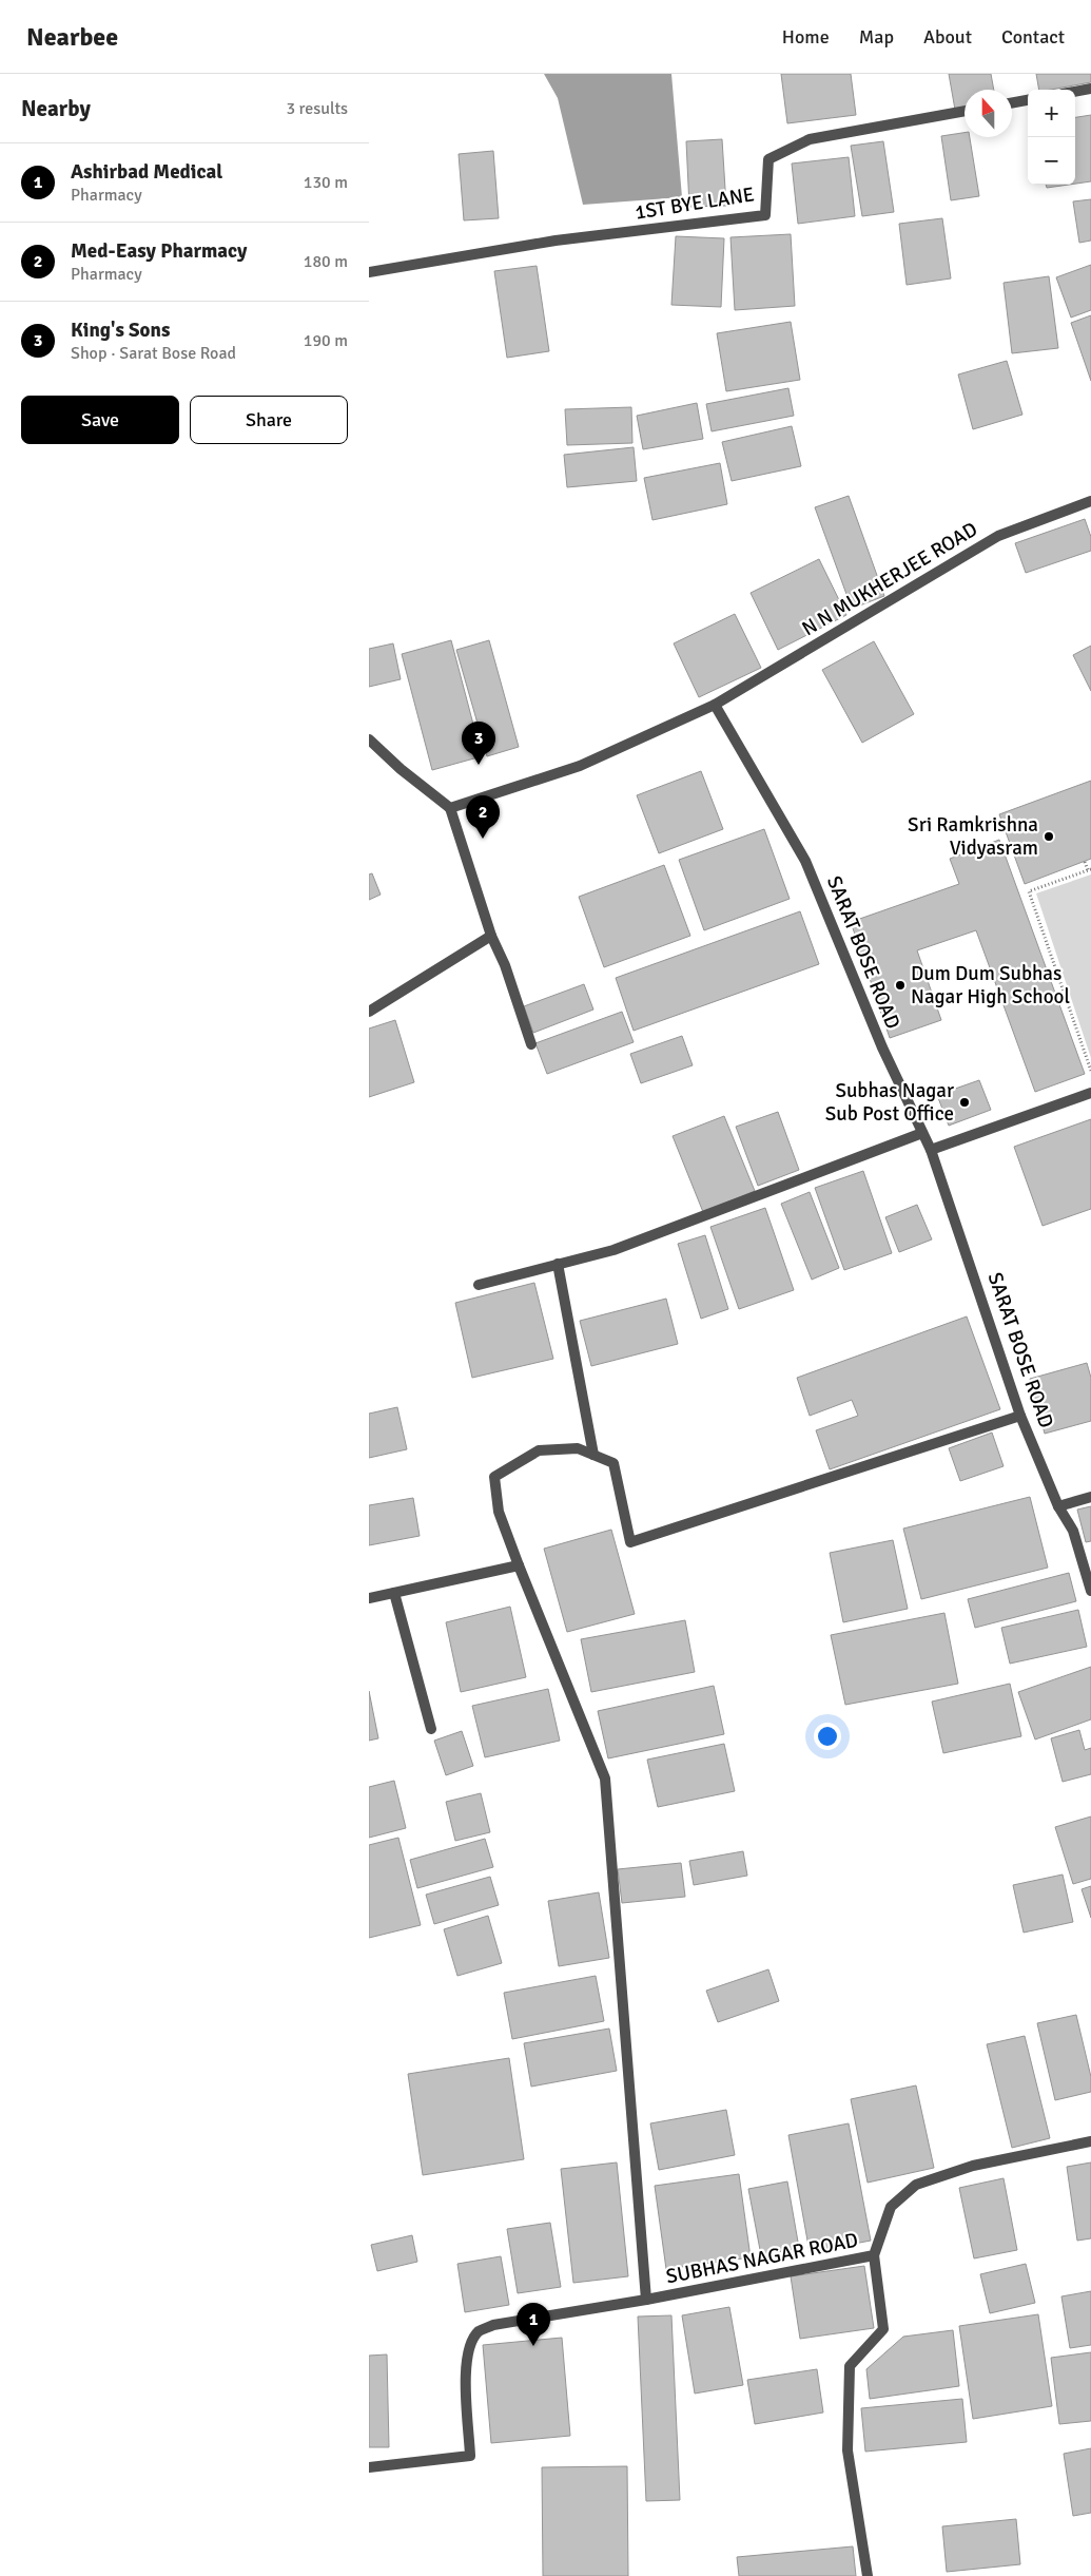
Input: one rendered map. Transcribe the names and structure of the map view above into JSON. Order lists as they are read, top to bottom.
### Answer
{
  "streets": {
    "street": [
      "1ST BYE LANE",
      "N N MUKHERJEE ROAD",
      "SARAT BOSE ROAD",
      "SUBHAS NAGAR ROAD"
    ]
  },
  "crossings": [
    ["N N MUKHERJEE ROAD", "SARAT BOSE ROAD"]
  ],
  "places": ["Sri Ramkrishna Vidyasram", "Dum Dum Subhas Nagar High School", "Subhas Nagar Sub Post Office"],
  "north": "top",
  "page": {
    "header": "Nearbee",
    "nav": [
      "Home",
      "Map",
      "About",
      "Contact"
    ],
    "heading": ["Nearby", "3 results"],
    "map_buttons": ["+", "−"],
    "list": [
      {
        "mark": "1",
        "name": "Ashirbad Medical",
        "note": "Pharmacy",
        "value": "130 m"
      },
      {
        "mark": "2",
        "name": "Med-Easy Pharmacy",
        "note": "Pharmacy",
        "value": "180 m"
      },
      {
        "mark": "3",
        "name": "King's Sons",
        "note": "Shop · Sarat Bose Road",
        "value": "190 m"
      }
    ],
    "buttons": ["Save", "Share"],
    "pins": ["3", "2", "1"]
  }
}
